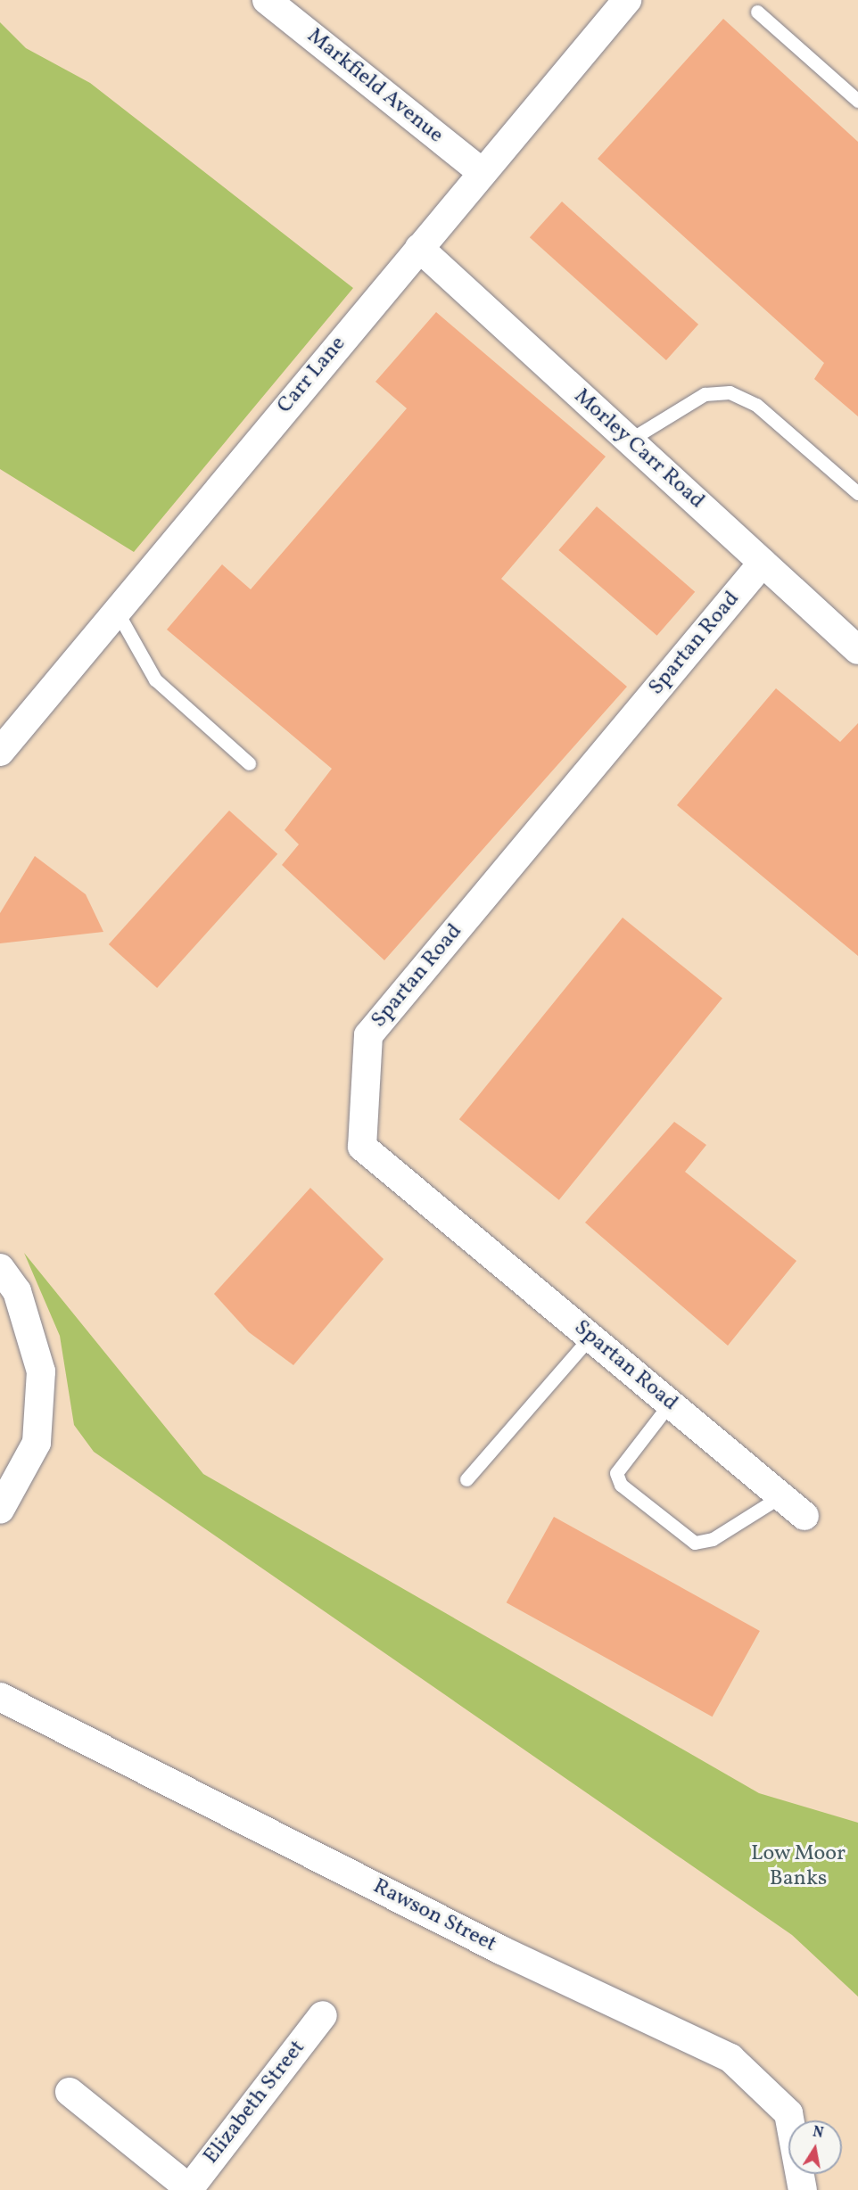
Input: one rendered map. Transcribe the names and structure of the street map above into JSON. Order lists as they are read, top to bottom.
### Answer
{
  "streets": {
    "street": [
      "Markfield Avenue",
      "Carr Lane",
      "Morley Carr Road",
      "Spartan Road",
      "Rawson Street",
      "Elizabeth Street"
    ]
  },
  "crossings": [
    ["Markfield Avenue", "Carr Lane"],
    ["Carr Lane", "Morley Carr Road"],
    ["Morley Carr Road", "Spartan Road"]
  ],
  "parks": ["Low Moor Banks"],
  "north": "top"
}
